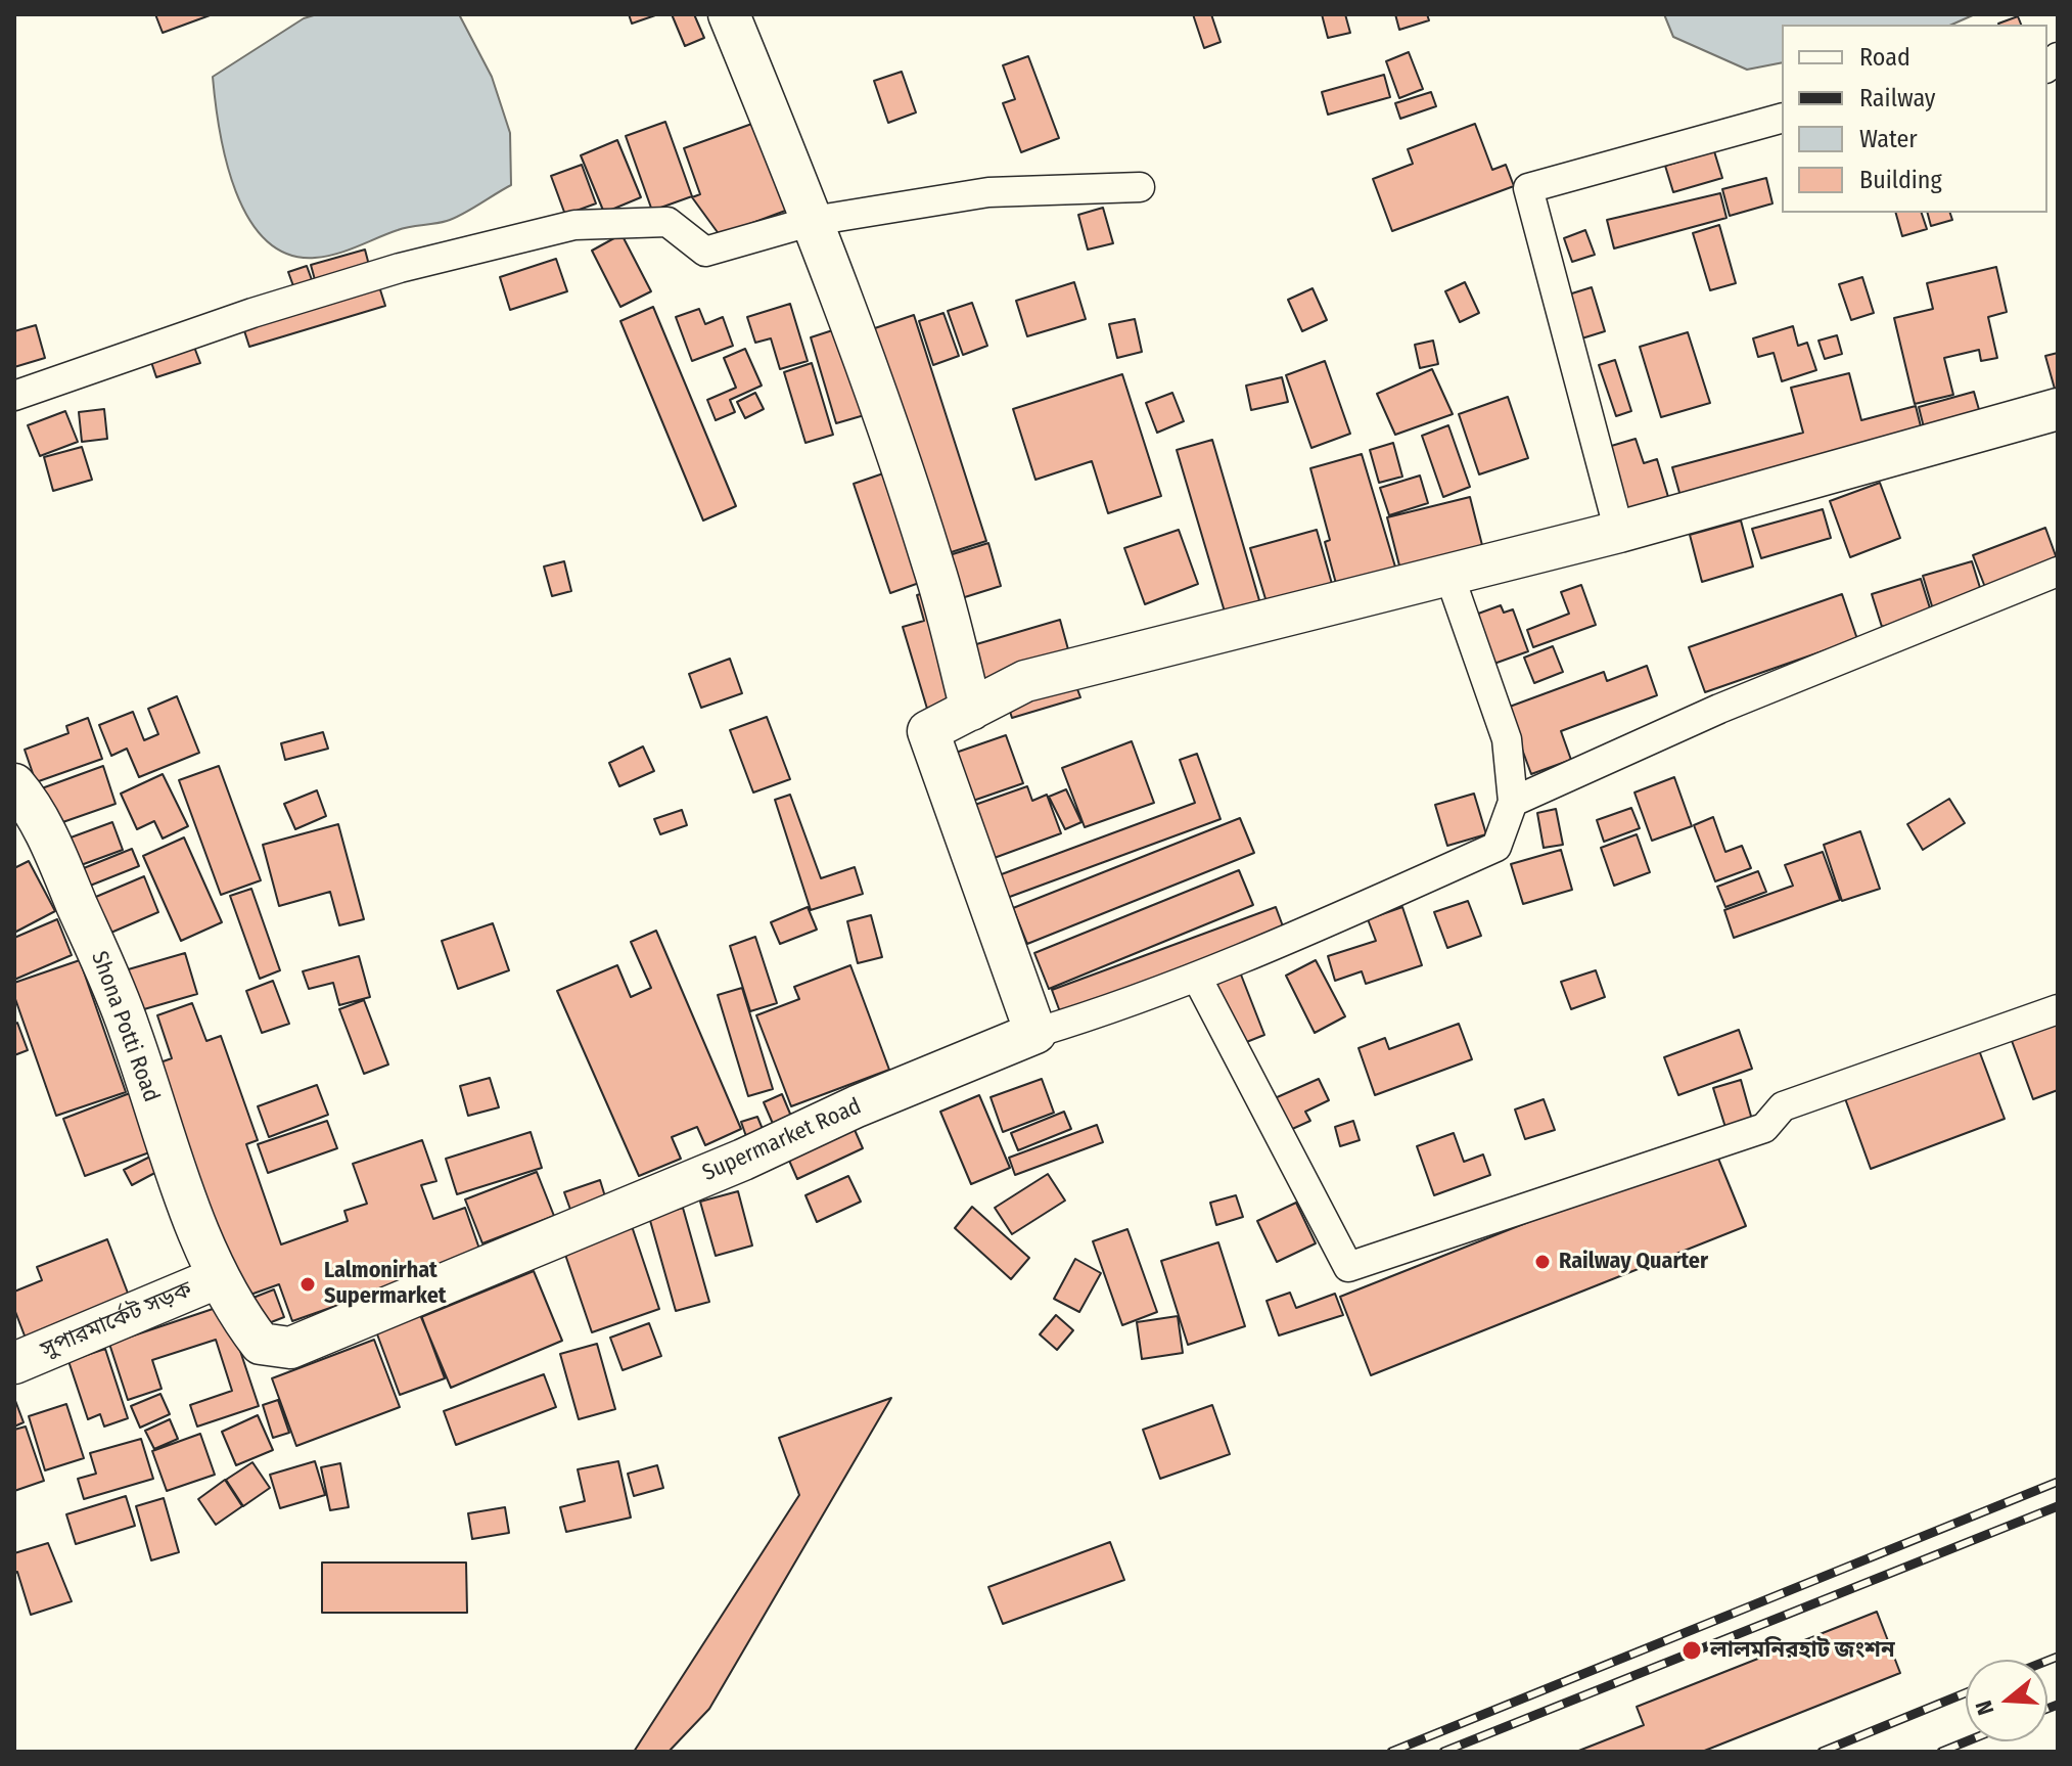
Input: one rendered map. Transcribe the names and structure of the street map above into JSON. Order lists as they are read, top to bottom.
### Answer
{
  "streets": {
    "main road": ["Shona Potti Road", "Supermarket Road", "সুপারমার্কেট সড়ক"]
  },
  "crossings": [
    ["Shona Potti Road", "Supermarket Road"],
    ["Shona Potti Road", "সুপারমার্কেট সড়ক"],
    ["Supermarket Road", "সুপারমার্কেট সড়ক"]
  ],
  "places": ["Railway Quarter", "Lalmonirhat Supermarket", "লালমনিরহাট জংশন"],
  "legend": [
    "Road",
    "Railway",
    "Water",
    "Building"
  ],
  "north": "left"
}
